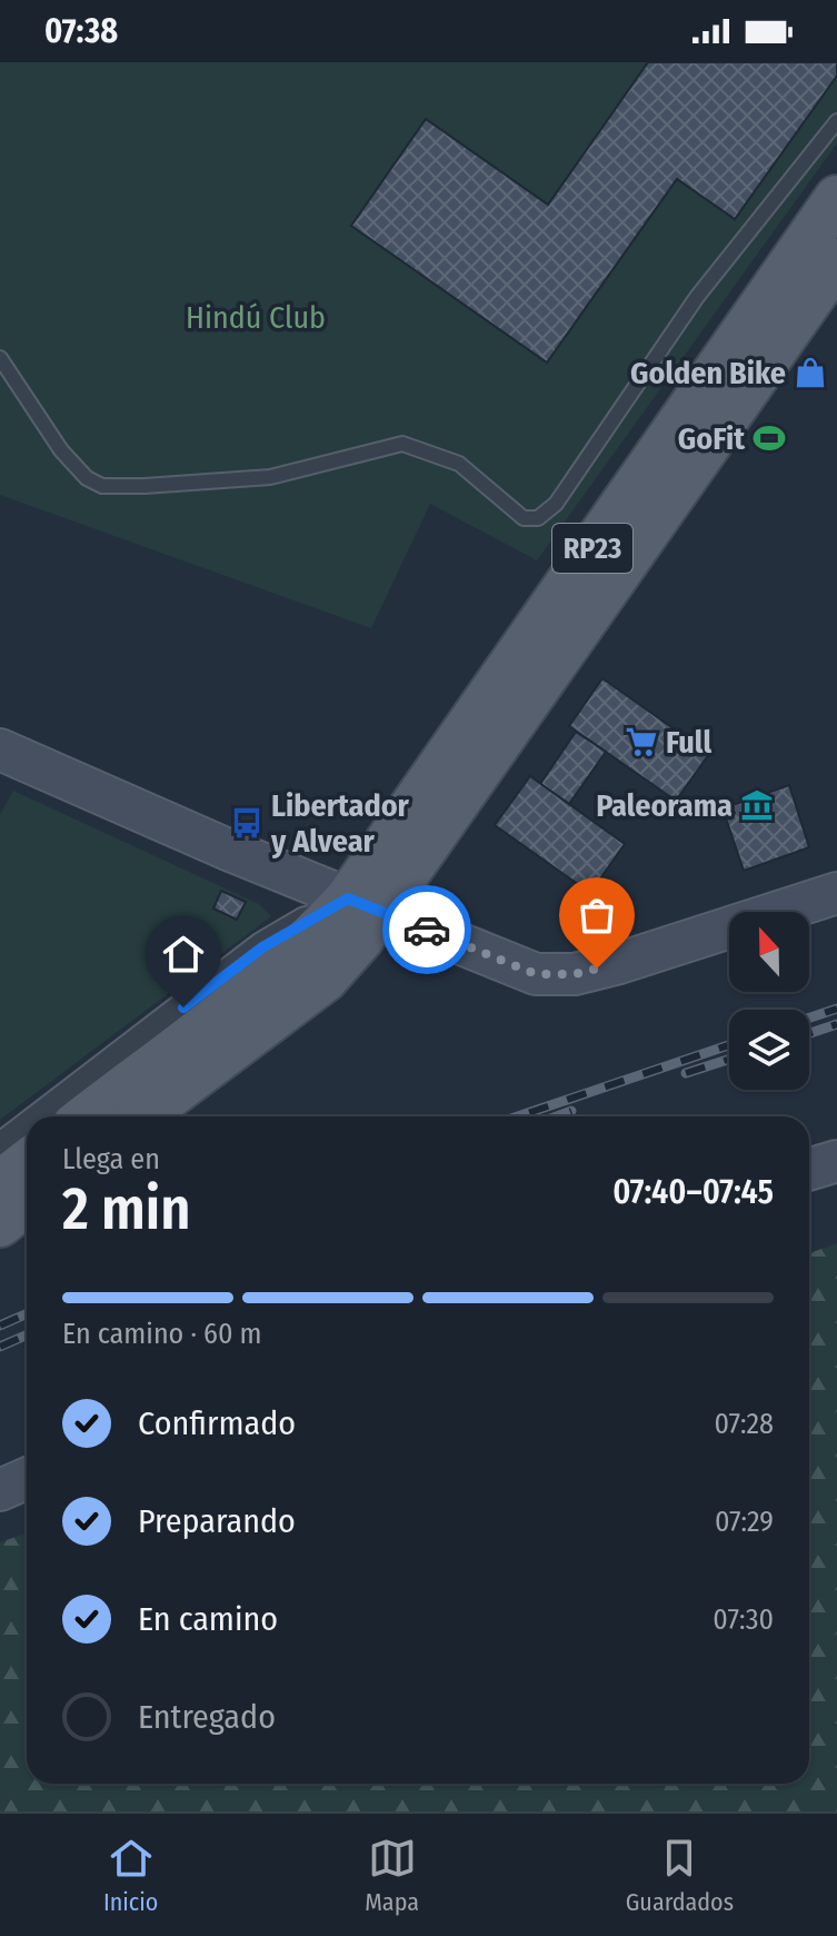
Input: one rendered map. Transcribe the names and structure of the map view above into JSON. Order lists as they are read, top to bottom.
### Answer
{
  "streets": {
    "main road": ["RP23"]
  },
  "parks": ["Hindú Club"],
  "places": {
    "shop": ["Golden Bike"],
    "sports": ["GoFit"],
    "supermarket": ["Full"],
    "museum": ["Paleorama"],
    "bus stop": ["Libertador y Alvear"]
  },
  "north": "top",
  "page": {
    "status": "07:38",
    "heading": ["2 min", "Llega en", "07:40–07:45"],
    "bar": "En camino · 60 m",
    "list": [
      ["Confirmado", "07:28"],
      ["Preparando", "07:29"],
      ["En camino", "07:30"],
      "Entregado"
    ],
    "tabs": ["Inicio", "Mapa", "Guardados"]
  }
}
